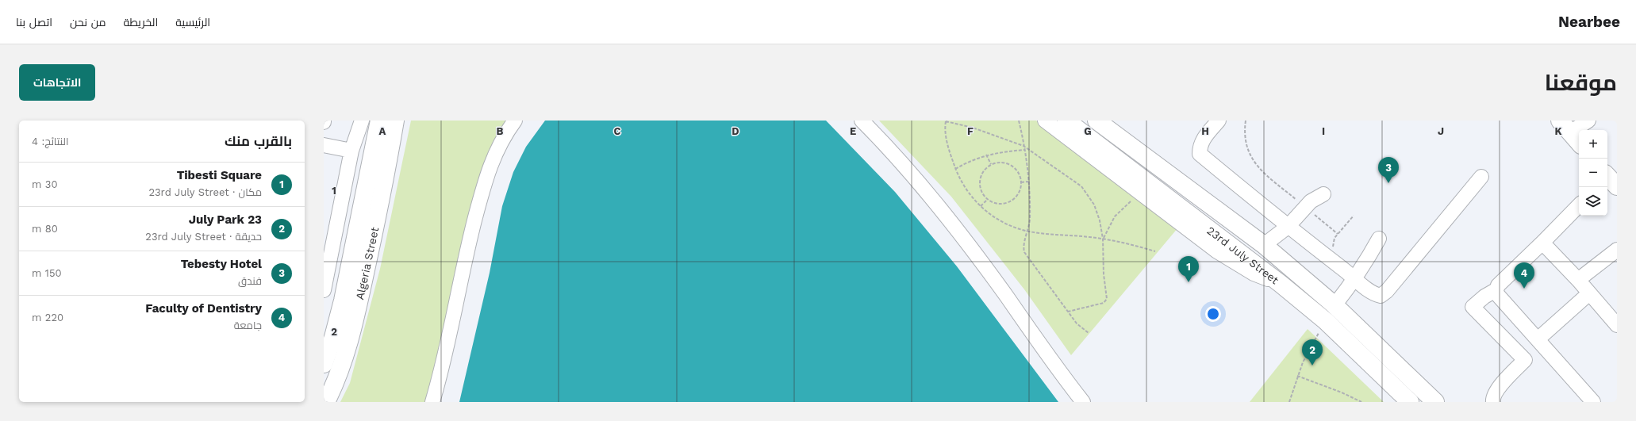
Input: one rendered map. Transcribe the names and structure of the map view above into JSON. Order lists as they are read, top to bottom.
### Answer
{
  "streets": {
    "main road": ["23rd July Street", "Algeria Street"]
  },
  "page": {
    "header": "Nearbee",
    "nav": [
      "الرئيسية",
      "الخريطة",
      "من نحن",
      "اتصل بنا"
    ],
    "title": "موقعنا",
    "buttons": "الاتجاهات",
    "heading": ["بالقرب منك", "النتائج: 4"],
    "map_buttons": ["+", "−"],
    "pins": [
      "3",
      "1",
      "4",
      "2"
    ],
    "list": [
      {
        "mark": "1",
        "name": "Tibesti Square",
        "note": "مكان · 23rd July Street",
        "value": "30 m"
      },
      {
        "mark": "2",
        "name": "23 July Park",
        "note": "حديقة · 23rd July Street",
        "value": "80 m"
      },
      {
        "mark": "3",
        "name": "Tebesty Hotel",
        "note": "فندق",
        "value": "150 m"
      },
      {
        "mark": "4",
        "name": "Faculty of Dentistry",
        "note": "جامعة",
        "value": "220 m"
      }
    ]
  },
  "grid": {
    "columns": [
      "A",
      "B",
      "C",
      "D",
      "E",
      "F",
      "G",
      "H",
      "I",
      "J",
      "K"
    ],
    "rows": ["1", "2"]
  }
}
